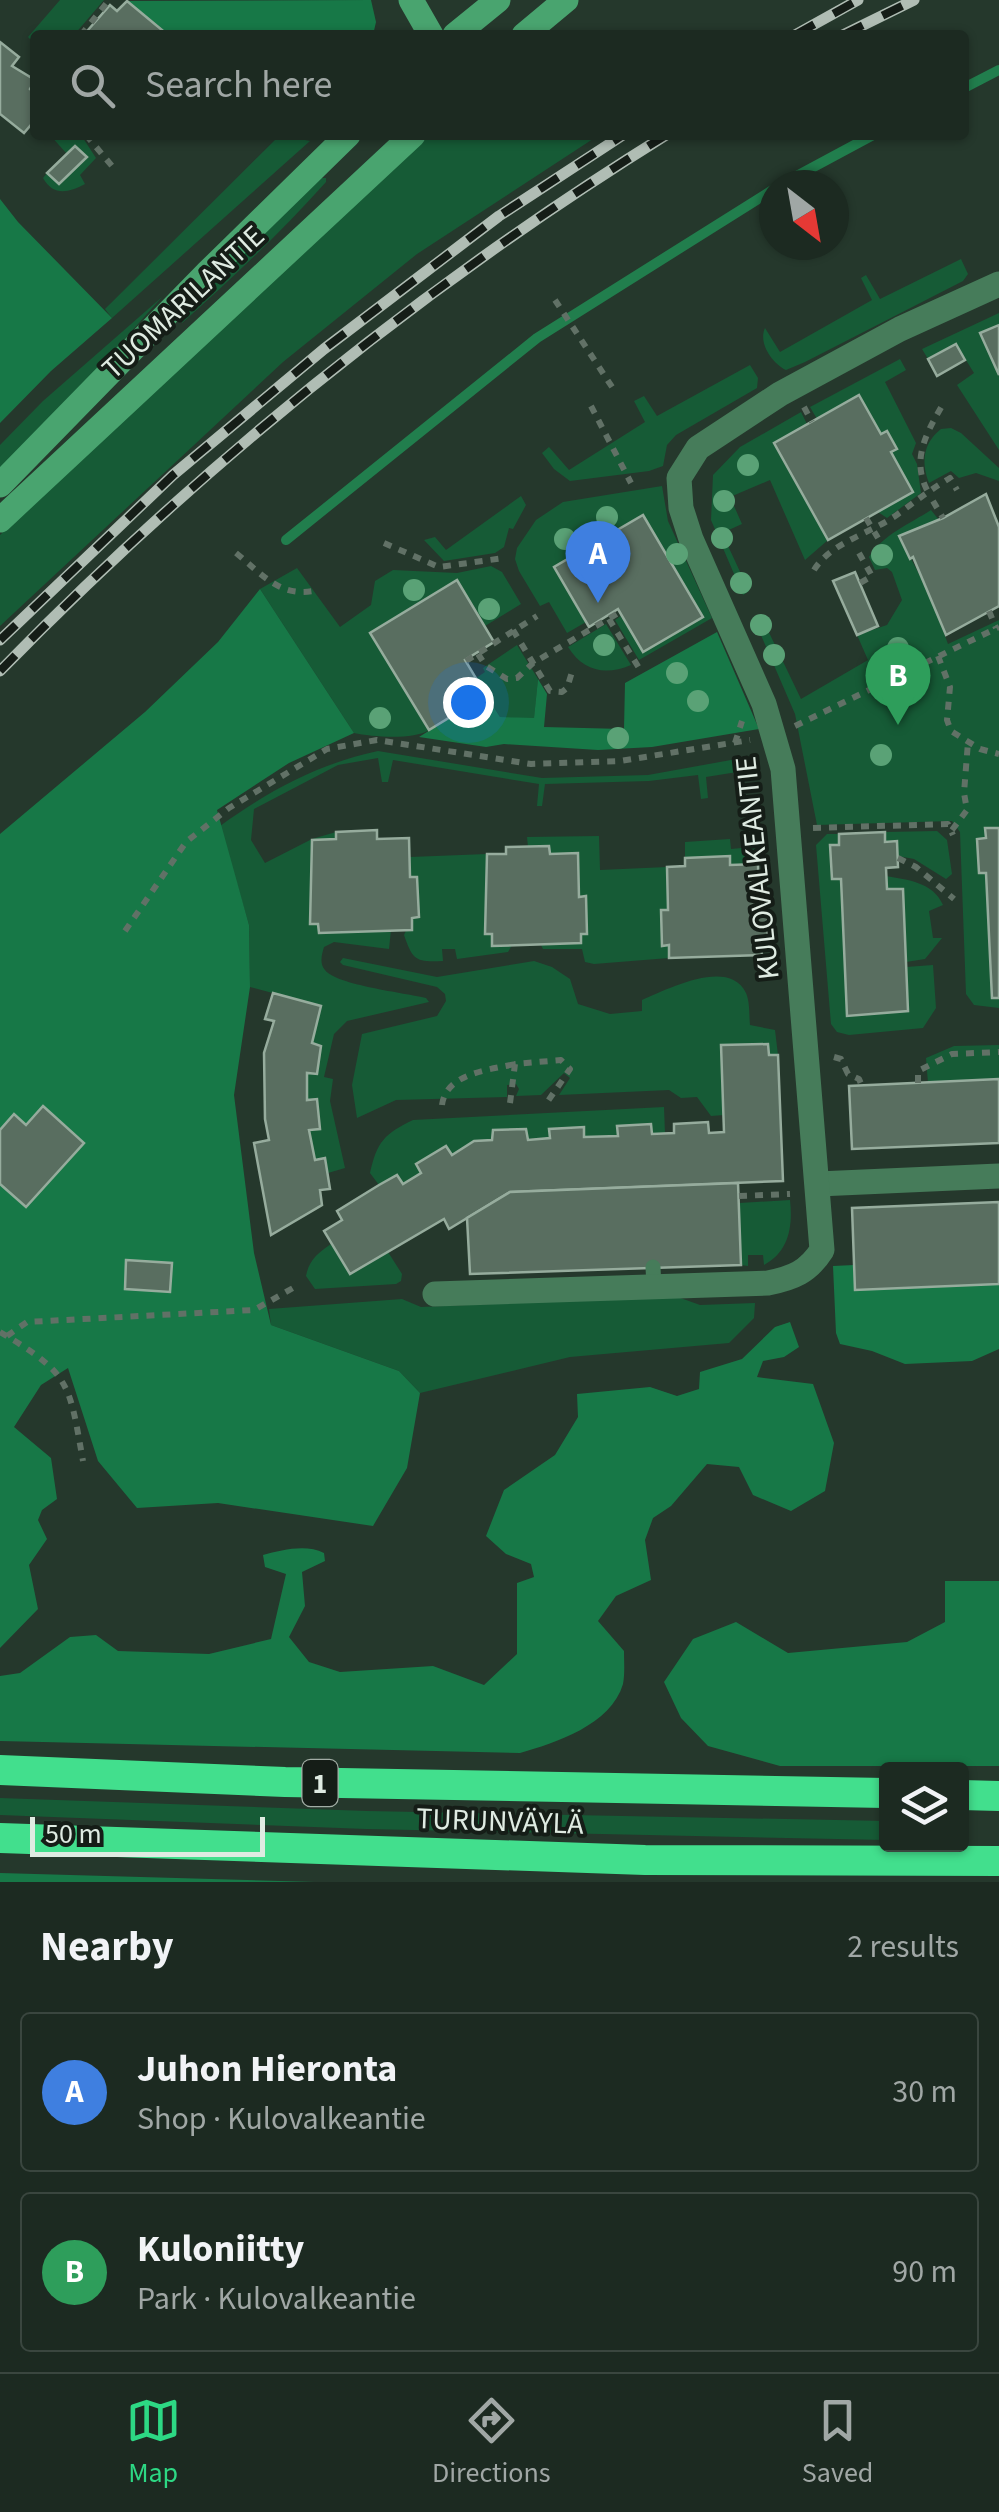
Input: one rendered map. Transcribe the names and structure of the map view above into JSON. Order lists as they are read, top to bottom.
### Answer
{
  "streets": {
    "highway": ["1", "TURUNVÄYLÄ"],
    "main road": ["TUOMARILANTIE"],
    "street": ["KULOVALKEANTIE"]
  },
  "scale_bar": "50 m",
  "north": "bottom right",
  "page": {
    "search": "Search here",
    "pins": ["A", "B"],
    "scale": "50 m",
    "heading": ["Nearby", "2 results"],
    "list": [
      {
        "mark": "A",
        "name": "Juhon Hieronta",
        "note": "Shop · Kulovalkeantie",
        "value": "30 m"
      },
      {
        "mark": "B",
        "name": "Kuloniitty",
        "note": "Park · Kulovalkeantie",
        "value": "90 m"
      }
    ],
    "nav": ["Map", "Directions", "Saved"]
  }
}
